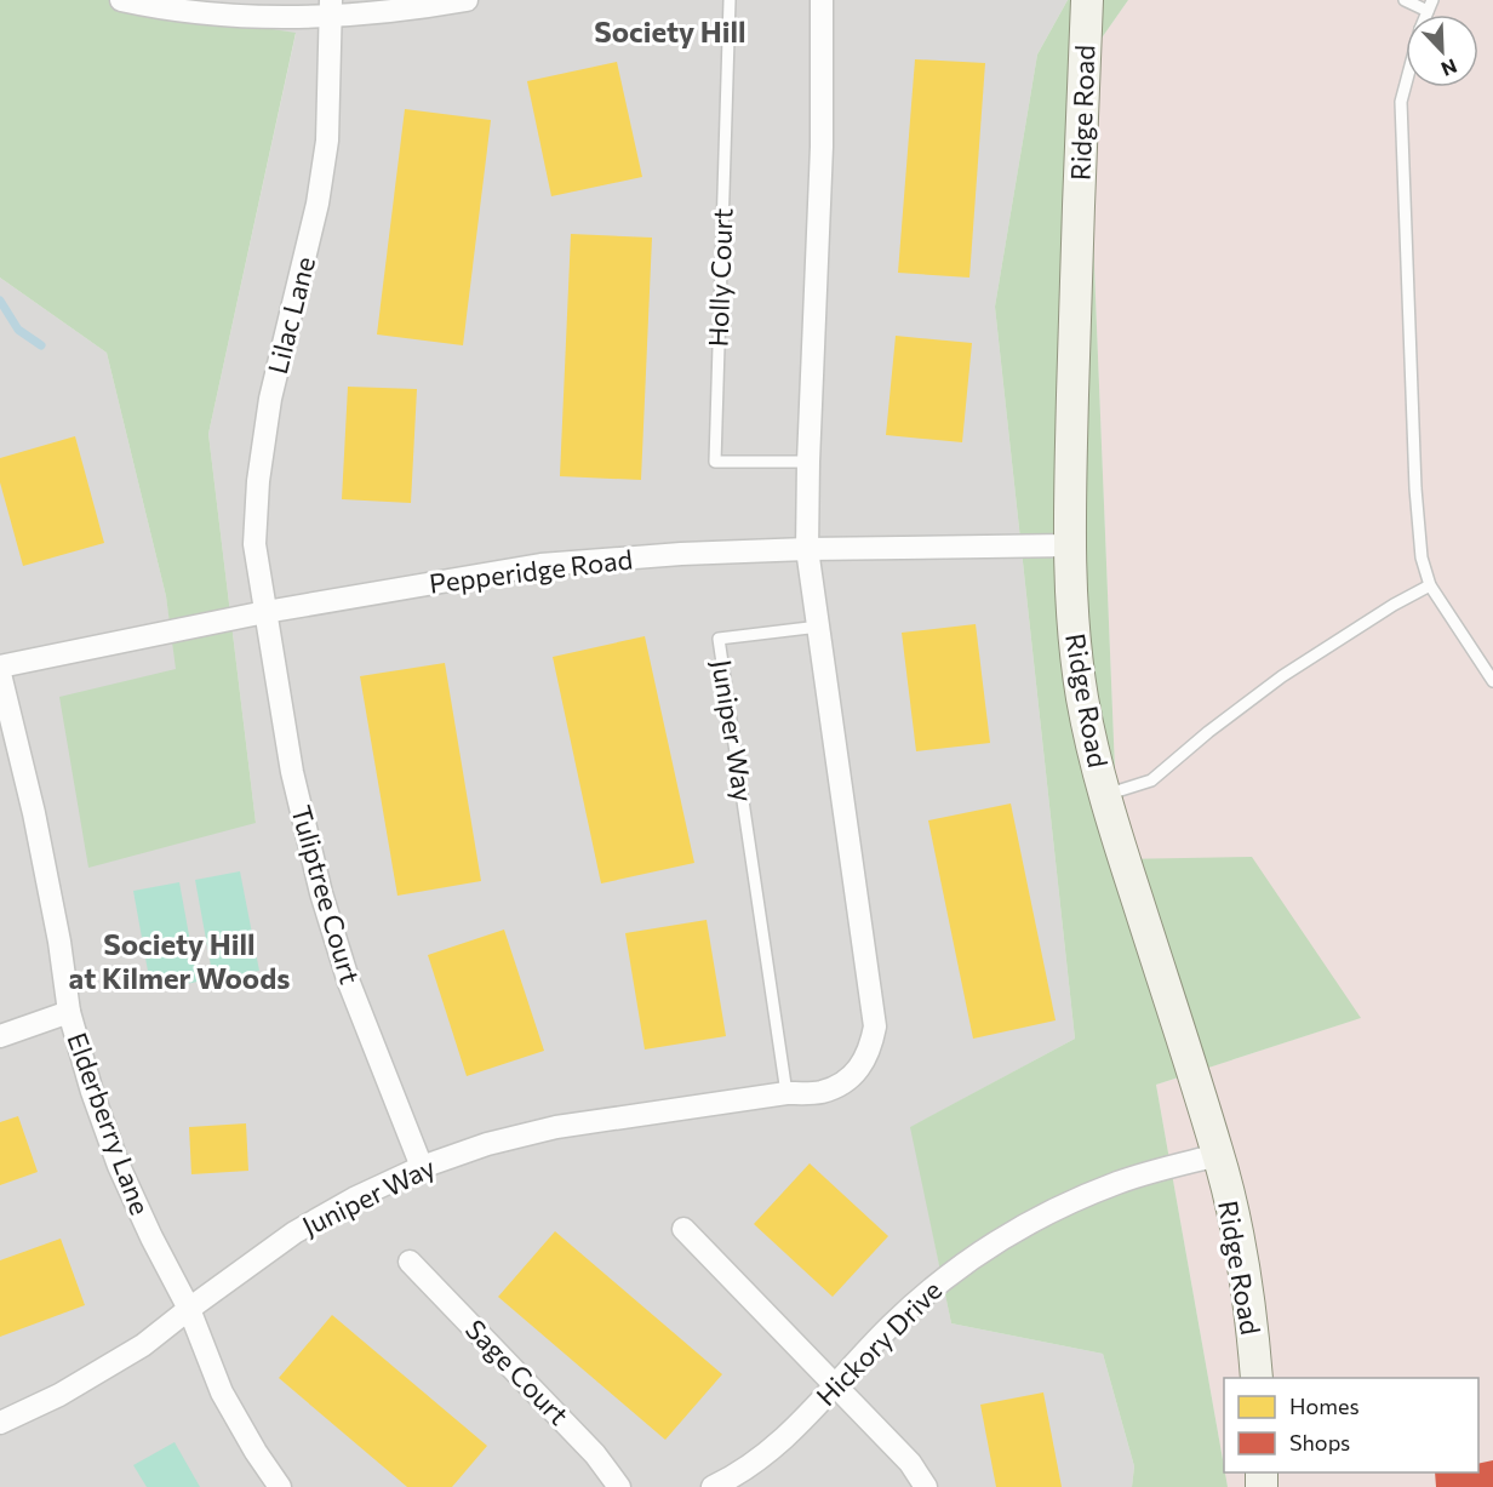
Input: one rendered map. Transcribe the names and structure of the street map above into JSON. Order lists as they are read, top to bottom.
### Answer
{
  "streets": {
    "street": [
      "Ridge Road",
      "Lilac Lane",
      "Pepperidge Road",
      "Juniper Way",
      "Tuliptree Court",
      "Elderberry Lane",
      "Hickory Drive",
      "Sage Court"
    ],
    "lane": ["Holly Court"]
  },
  "crossings": [
    ["Ridge Road", "Pepperidge Road"],
    ["Ridge Road", "Hickory Drive"],
    ["Lilac Lane", "Pepperidge Road"],
    ["Lilac Lane", "Tuliptree Court"],
    ["Pepperidge Road", "Juniper Way"],
    ["Pepperidge Road", "Tuliptree Court"],
    ["Juniper Way", "Tuliptree Court"],
    ["Juniper Way", "Elderberry Lane"]
  ],
  "districts": ["Society Hill", "Society Hill at Kilmer Woods"],
  "legend": ["Homes", "Shops"],
  "north": "bottom right"
}
